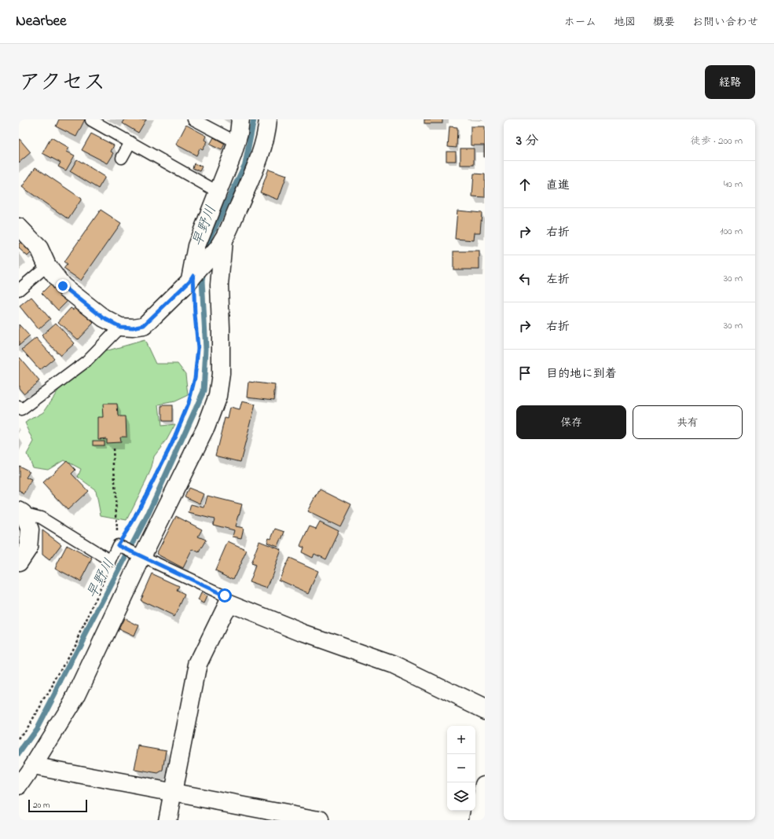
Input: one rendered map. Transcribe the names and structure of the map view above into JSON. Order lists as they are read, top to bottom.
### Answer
{
  "water": ["早野川"],
  "scale_bar": "20 m",
  "page": {
    "header": "Nearbee",
    "nav": [
      "ホーム",
      "地図",
      "概要",
      "お問い合わせ"
    ],
    "title": "アクセス",
    "buttons": [
      "経路",
      ["保存", "共有"]
    ],
    "heading": ["3 分", "徒歩 · 200 m"],
    "list": [
      ["直進", "40 m"],
      ["右折", "100 m"],
      ["左折", "30 m"],
      ["右折", "30 m"],
      "目的地に到着"
    ],
    "map_buttons": ["+", "−"],
    "scale": "20 m"
  }
}
